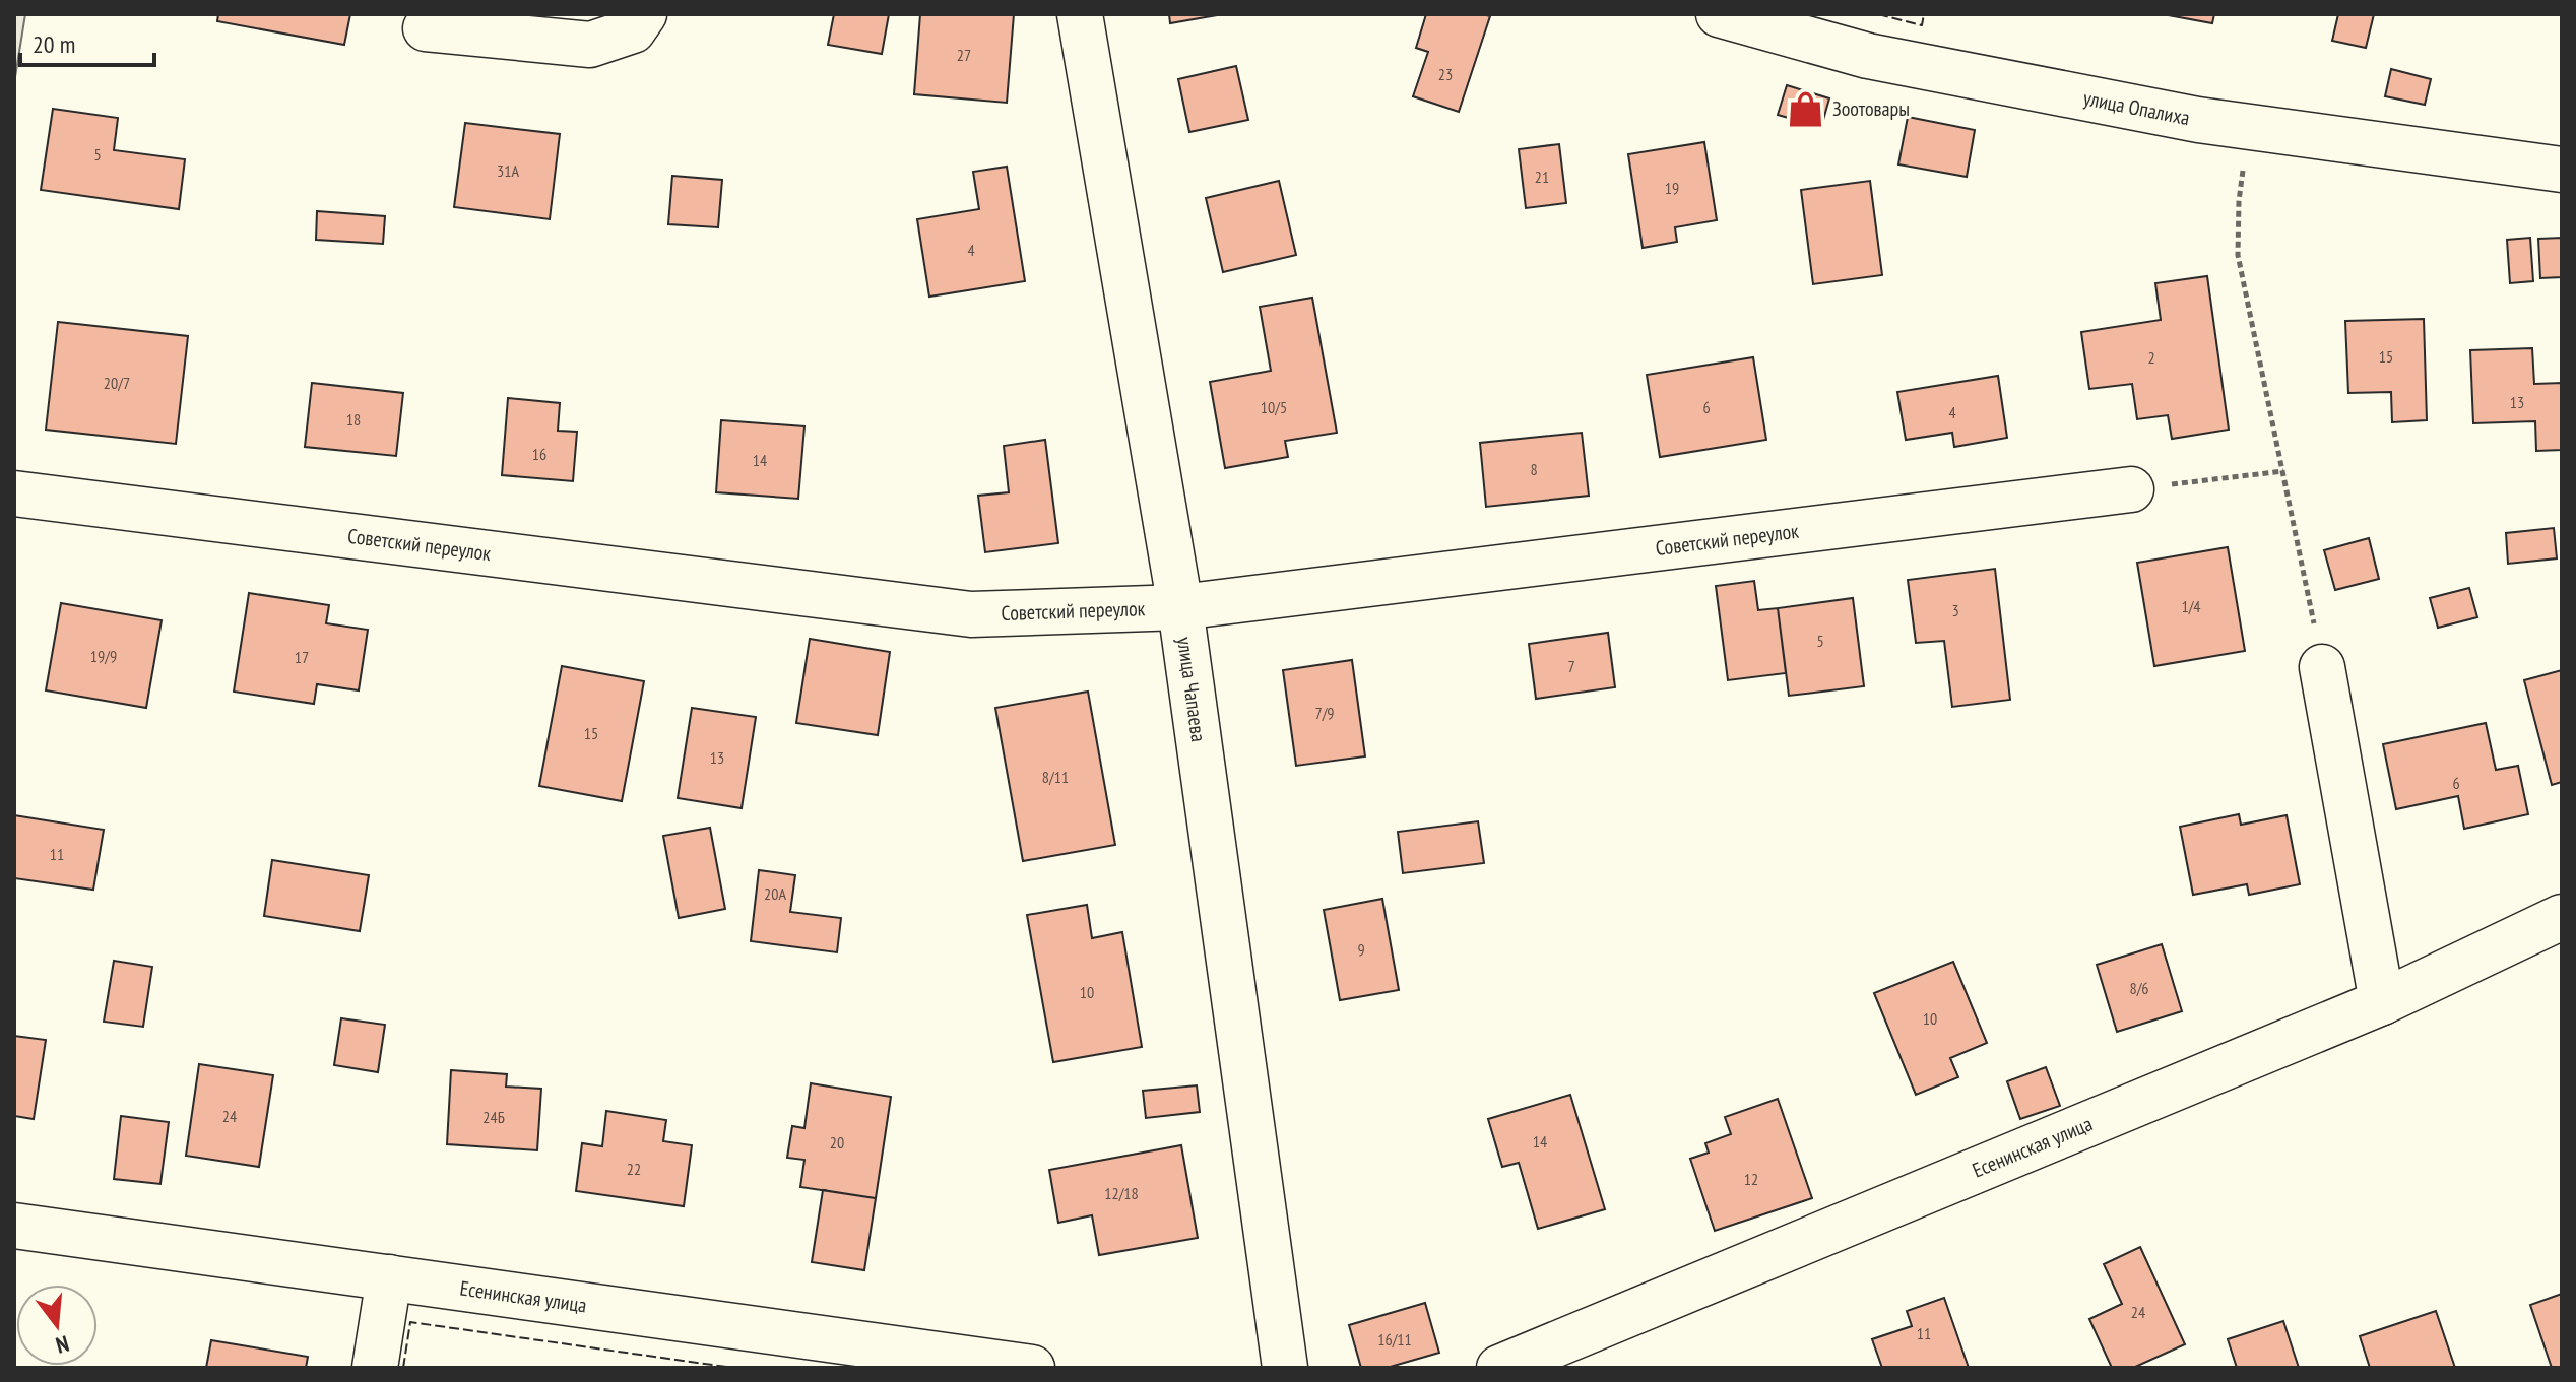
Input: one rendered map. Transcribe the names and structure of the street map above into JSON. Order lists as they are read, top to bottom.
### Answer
{
  "streets": {
    "street": [
      "улица Опалиха",
      "Советский переулок",
      "улица Чапаева",
      "Есенинская улица"
    ]
  },
  "crossings": [
    ["Советский переулок", "улица Чапаева"]
  ],
  "places": {
    "shop": ["Зоотовары"]
  },
  "house_numbers": [
    "27",
    "23",
    "5",
    "31А",
    "21",
    "19",
    "4",
    "15",
    "2",
    "20/7",
    "13",
    "10/5",
    "6",
    "4",
    "18",
    "16",
    "14",
    "8",
    "1/4",
    "3",
    "5",
    "19/9",
    "17",
    "7",
    "7/9",
    "15",
    "13",
    "8/11",
    "6",
    "11",
    "20А",
    "9",
    "8/6",
    "10",
    "10",
    "24",
    "24Б",
    "14",
    "20",
    "22",
    "12",
    "12/18",
    "24",
    "11",
    "16/11"
  ],
  "scale_bar": "20 m",
  "north": "bottom"
}
